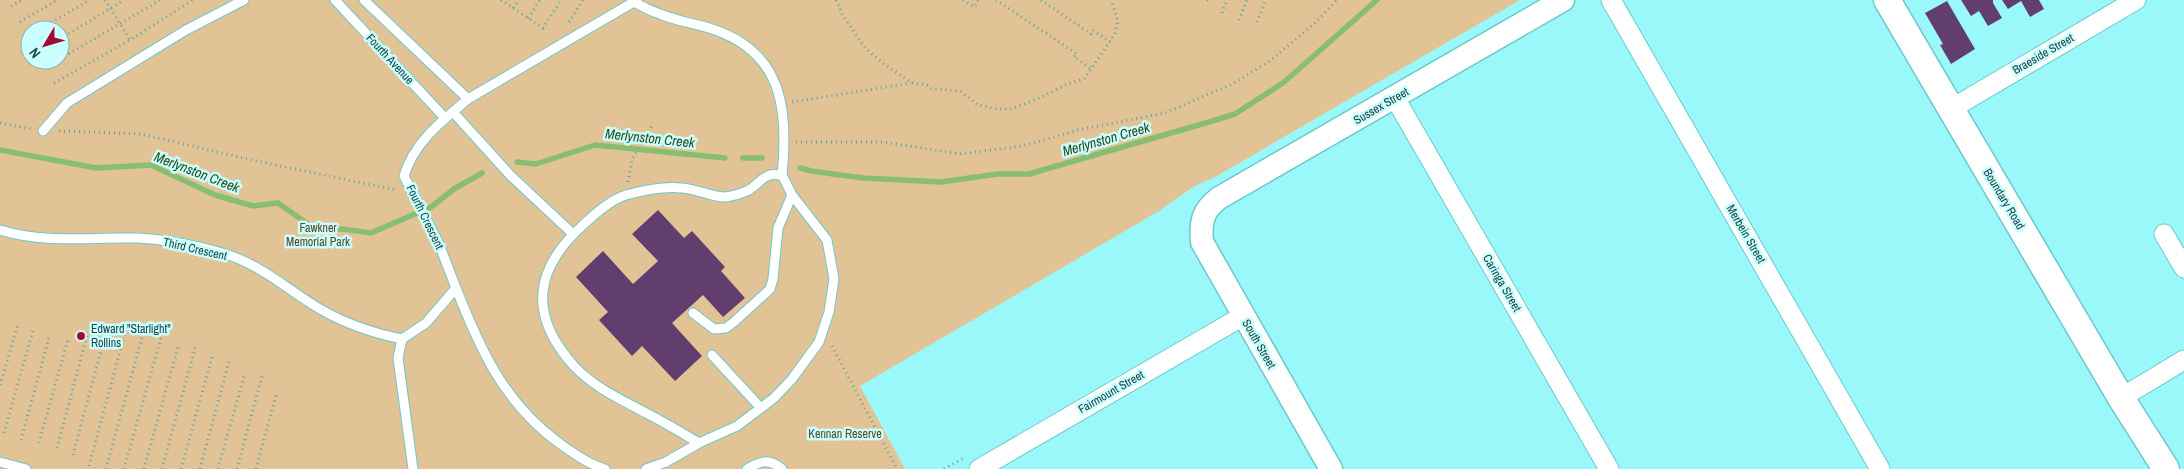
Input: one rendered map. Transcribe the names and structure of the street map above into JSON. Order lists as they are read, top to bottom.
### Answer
{
  "streets": {
    "main road": ["Boundary Road"],
    "street": [
      "Braeside Street",
      "Sussex Street",
      "Merbein Street",
      "Caringa Street",
      "South Street",
      "Fairmount Street"
    ],
    "lane": ["Fourth Avenue", "Fourth Crescent", "Third Crescent"]
  },
  "crossings": [
    ["Braeside Street", "Boundary Road"],
    ["Fourth Avenue", "Fourth Crescent"],
    ["Sussex Street", "Caringa Street"],
    ["Sussex Street", "South Street"],
    ["South Street", "Fairmount Street"]
  ],
  "water": ["Merlynston Creek"],
  "parks": ["Fawkner Memorial Park", "Kennan Reserve"],
  "places": ["Edward \"Starlight\" Rollins"],
  "north": "bottom left"
}
